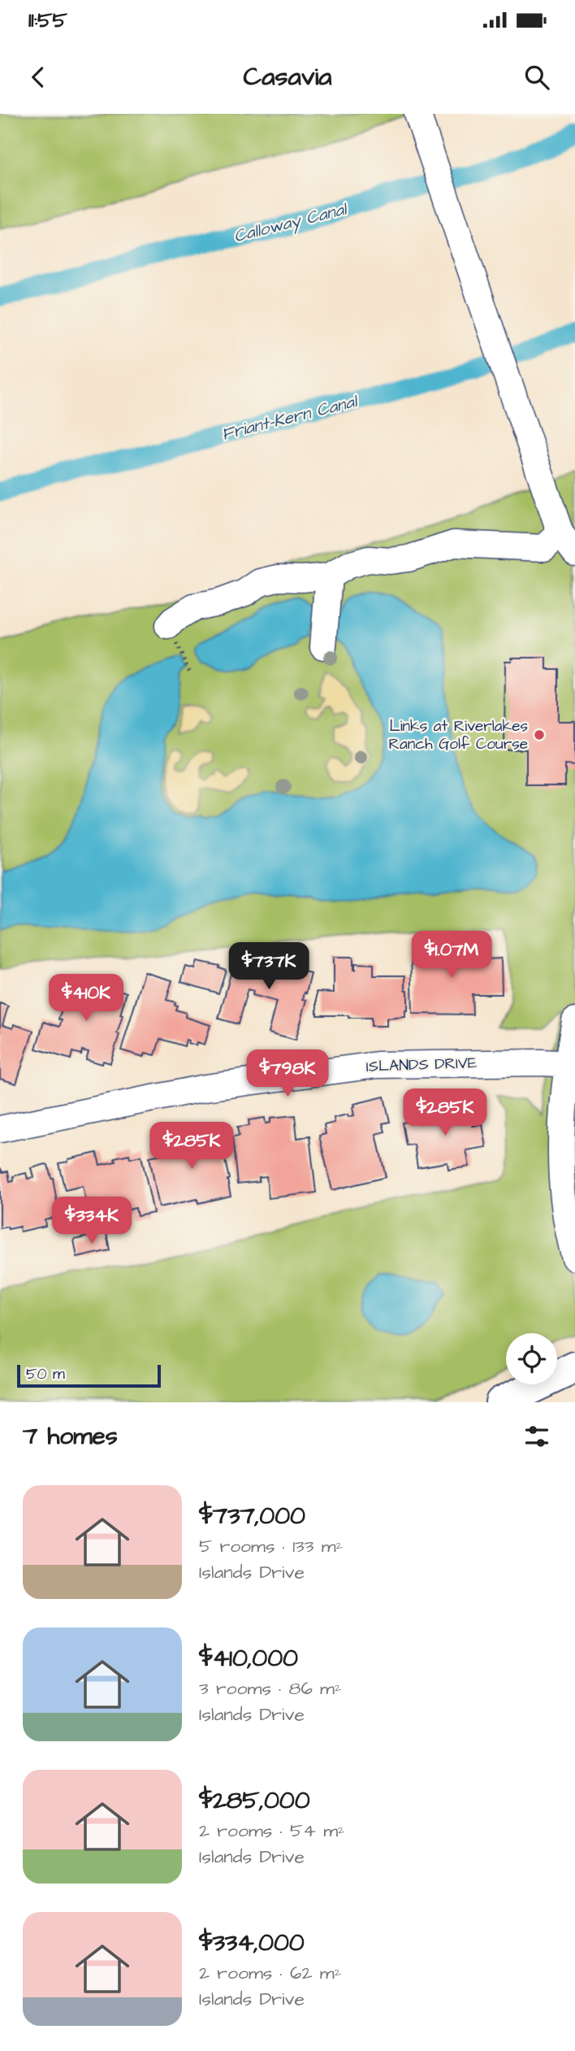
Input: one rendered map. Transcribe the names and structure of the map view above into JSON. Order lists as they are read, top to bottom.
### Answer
{
  "streets": {
    "street": ["ISLANDS DRIVE"]
  },
  "water": ["Calloway Canal", "Friant-Kern Canal"],
  "places": ["Links at Riverlakes Ranch Golf Course"],
  "scale_bar": "50 m",
  "page": {
    "status": "11:55",
    "header": "Casavia",
    "price": [
      "$1.07M",
      "$737K",
      "$410K",
      "$798K",
      "$285K",
      "$285K",
      "$334K"
    ],
    "scale": "50 m",
    "heading": "7 homes",
    "list": [
      {
        "name": "$737,000",
        "note": "5 rooms · 133 m² · Islands Drive"
      },
      {
        "name": "$410,000",
        "note": "3 rooms · 86 m² · Islands Drive"
      },
      {
        "name": "$285,000",
        "note": "2 rooms · 54 m² · Islands Drive"
      },
      {
        "name": "$334,000",
        "note": "2 rooms · 62 m² · Islands Drive"
      }
    ]
  }
}
